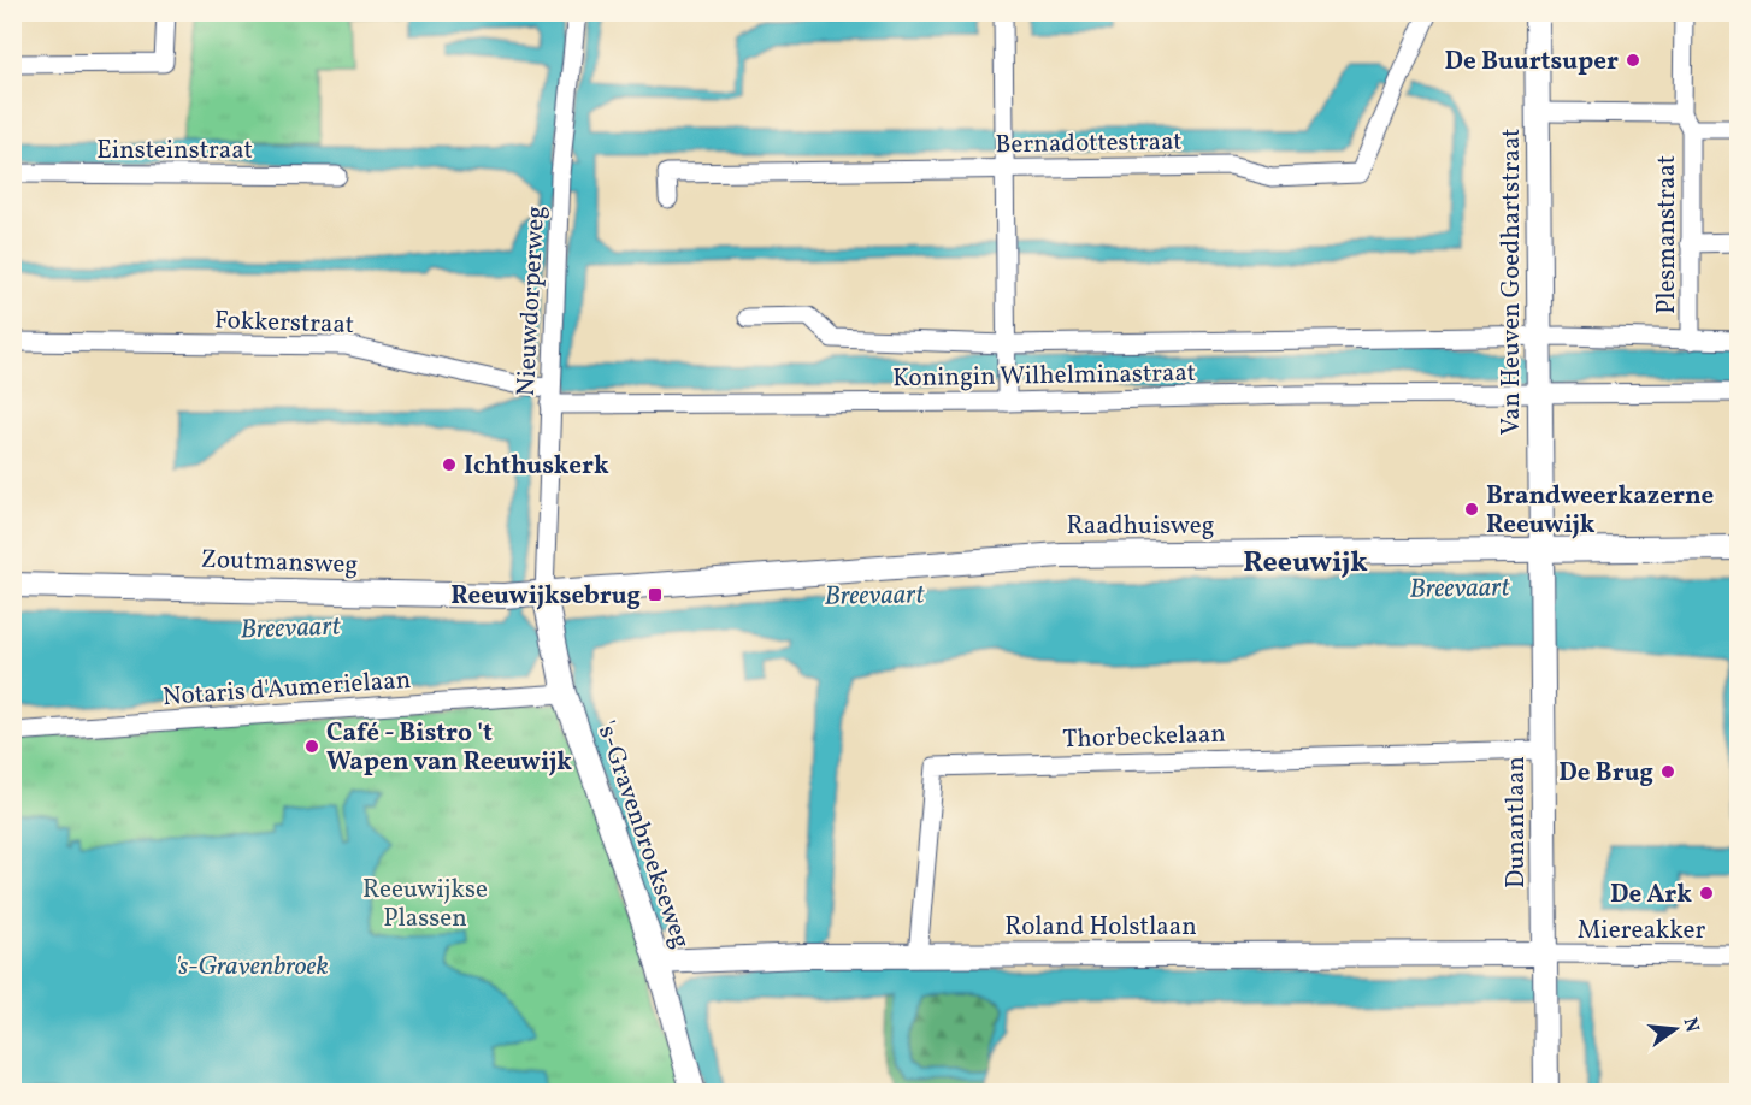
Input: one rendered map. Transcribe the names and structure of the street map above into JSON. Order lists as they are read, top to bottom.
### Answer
{
  "streets": {
    "street": [
      "Bernadottestraat",
      "Einsteinstraat",
      "Plesmanstraat",
      "Van Heuven Goedhartstraat",
      "Nieuwdorperweg",
      "Fokkerstraat",
      "Koningin Wilhelminastraat",
      "Raadhuisweg",
      "Zoutmansweg",
      "Notaris d'Aumerielaan",
      "Thorbeckelaan",
      "Dunantlaan",
      "'s-Gravenbroekseweg",
      "Roland Holstlaan",
      "Miereakker"
    ]
  },
  "crossings": [
    ["Plesmanstraat", "Koningin Wilhelminastraat"],
    ["Van Heuven Goedhartstraat", "Koningin Wilhelminastraat"],
    ["Van Heuven Goedhartstraat", "Raadhuisweg"],
    ["Van Heuven Goedhartstraat", "Dunantlaan"],
    ["Nieuwdorperweg", "Fokkerstraat"],
    ["Nieuwdorperweg", "Koningin Wilhelminastraat"],
    ["Nieuwdorperweg", "Raadhuisweg"],
    ["Nieuwdorperweg", "Zoutmansweg"],
    ["Nieuwdorperweg", "'s-Gravenbroekseweg"],
    ["Fokkerstraat", "Koningin Wilhelminastraat"],
    ["Raadhuisweg", "Zoutmansweg"],
    ["Raadhuisweg", "Dunantlaan"],
    ["Raadhuisweg", "'s-Gravenbroekseweg"],
    ["Zoutmansweg", "'s-Gravenbroekseweg"],
    ["Notaris d'Aumerielaan", "'s-Gravenbroekseweg"],
    ["Thorbeckelaan", "Dunantlaan"],
    ["Thorbeckelaan", "Roland Holstlaan"],
    ["Dunantlaan", "Roland Holstlaan"],
    ["Dunantlaan", "Miereakker"],
    ["'s-Gravenbroekseweg", "Roland Holstlaan"],
    ["Roland Holstlaan", "Miereakker"]
  ],
  "districts": ["Reeuwijk"],
  "water": ["Breevaart", "'s-Gravenbroek"],
  "parks": ["Reeuwijkse Plassen"],
  "places": {
    "other": [
      "De Buurtsuper",
      "Ichthuskerk",
      "Brandweerkazerne Reeuwijk",
      "Café - Bistro 't Wapen van Reeuwijk",
      "De Brug",
      "De Ark"
    ],
    "transit": ["Reeuwijksebrug"]
  },
  "north": "right"
}
